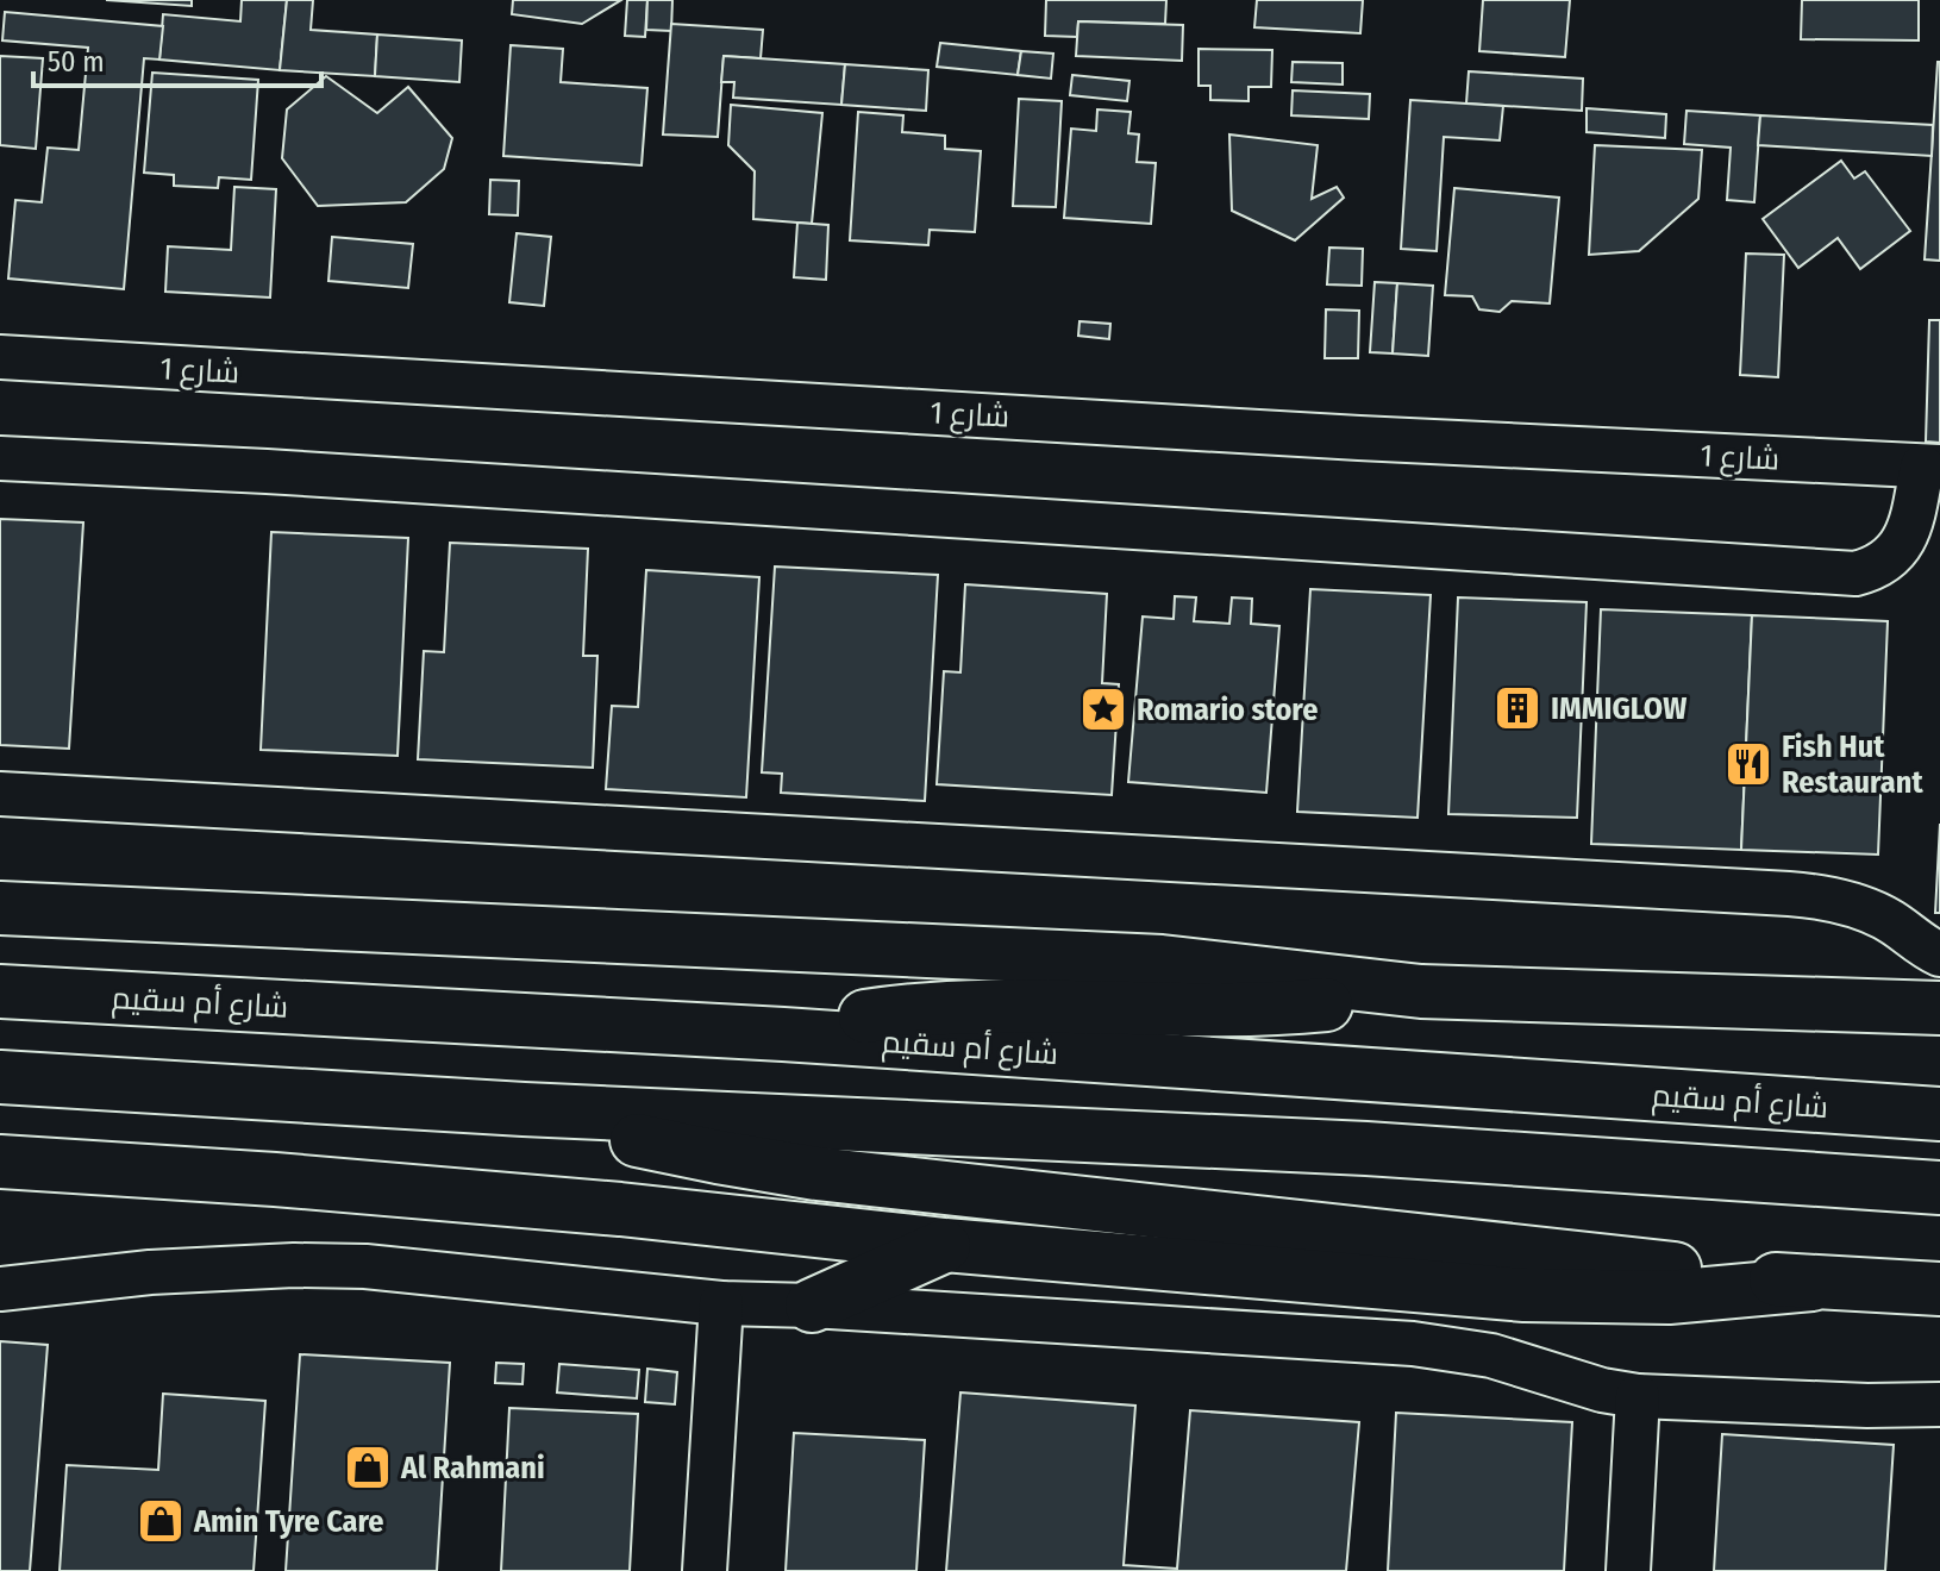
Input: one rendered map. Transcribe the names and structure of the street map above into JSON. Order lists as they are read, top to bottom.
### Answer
{
  "streets": {
    "main road": ["شارع أم سقيم"],
    "street": ["شارع 1"]
  },
  "places": {
    "building": ["IMMIGLOW"],
    "place": ["Romario store"],
    "restaurant": ["Fish Hut Restaurant"],
    "shop": ["Al Rahmani", "Amin Tyre Care"]
  },
  "scale_bar": "50 m"
}
